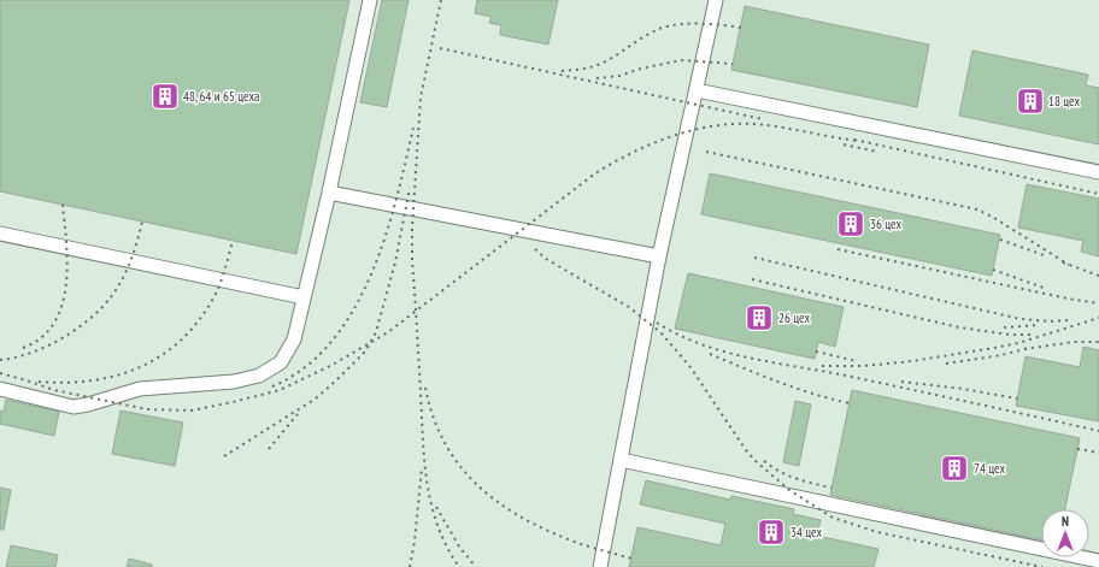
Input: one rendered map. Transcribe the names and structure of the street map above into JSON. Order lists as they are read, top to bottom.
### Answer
{
  "places": {
    "building": [
      "48, 64 и 65 цеха",
      "18 цех",
      "36 цех",
      "26 цех",
      "74 цех",
      "34 цех"
    ]
  },
  "north": "top"
}
